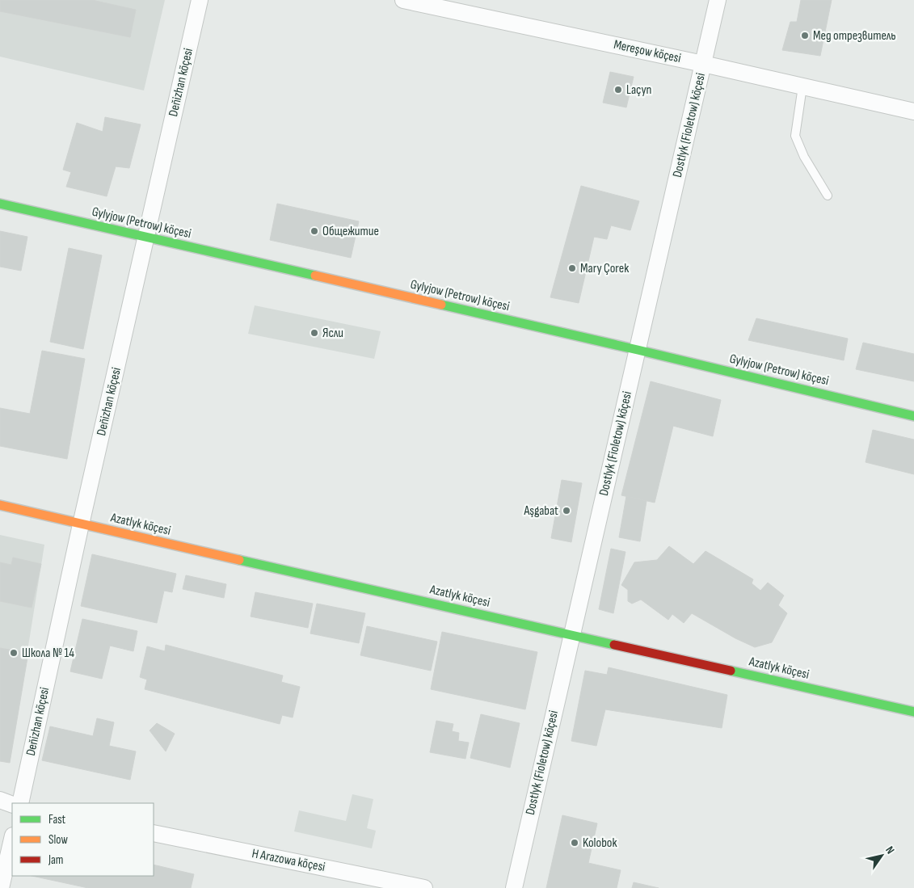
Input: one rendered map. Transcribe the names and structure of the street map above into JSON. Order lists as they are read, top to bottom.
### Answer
{
  "streets": {
    "street": [
      "Mereşow köçesi",
      "Deňizhan köçesi",
      "Dostlyk (Fioletow) köçesi",
      "Gylyjow (Petrow) köçesi",
      "Azatlyk köçesi",
      "H Arazowa köçesi"
    ]
  },
  "crossings": [
    ["Mereşow köçesi", "Dostlyk (Fioletow) köçesi"],
    ["Deňizhan köçesi", "Gylyjow (Petrow) köçesi"],
    ["Deňizhan köçesi", "Azatlyk köçesi"],
    ["Dostlyk (Fioletow) köçesi", "Gylyjow (Petrow) köçesi"],
    ["Dostlyk (Fioletow) köçesi", "Azatlyk köçesi"]
  ],
  "places": [
    "Мед отрезвитель",
    "Laçyn",
    "Общежитие",
    "Mary Çorek",
    "Ясли",
    "Aşgabat",
    "Школа № 14",
    "Kolobok"
  ],
  "legend": ["Fast", "Slow", "Jam"],
  "north": "top right"
}
